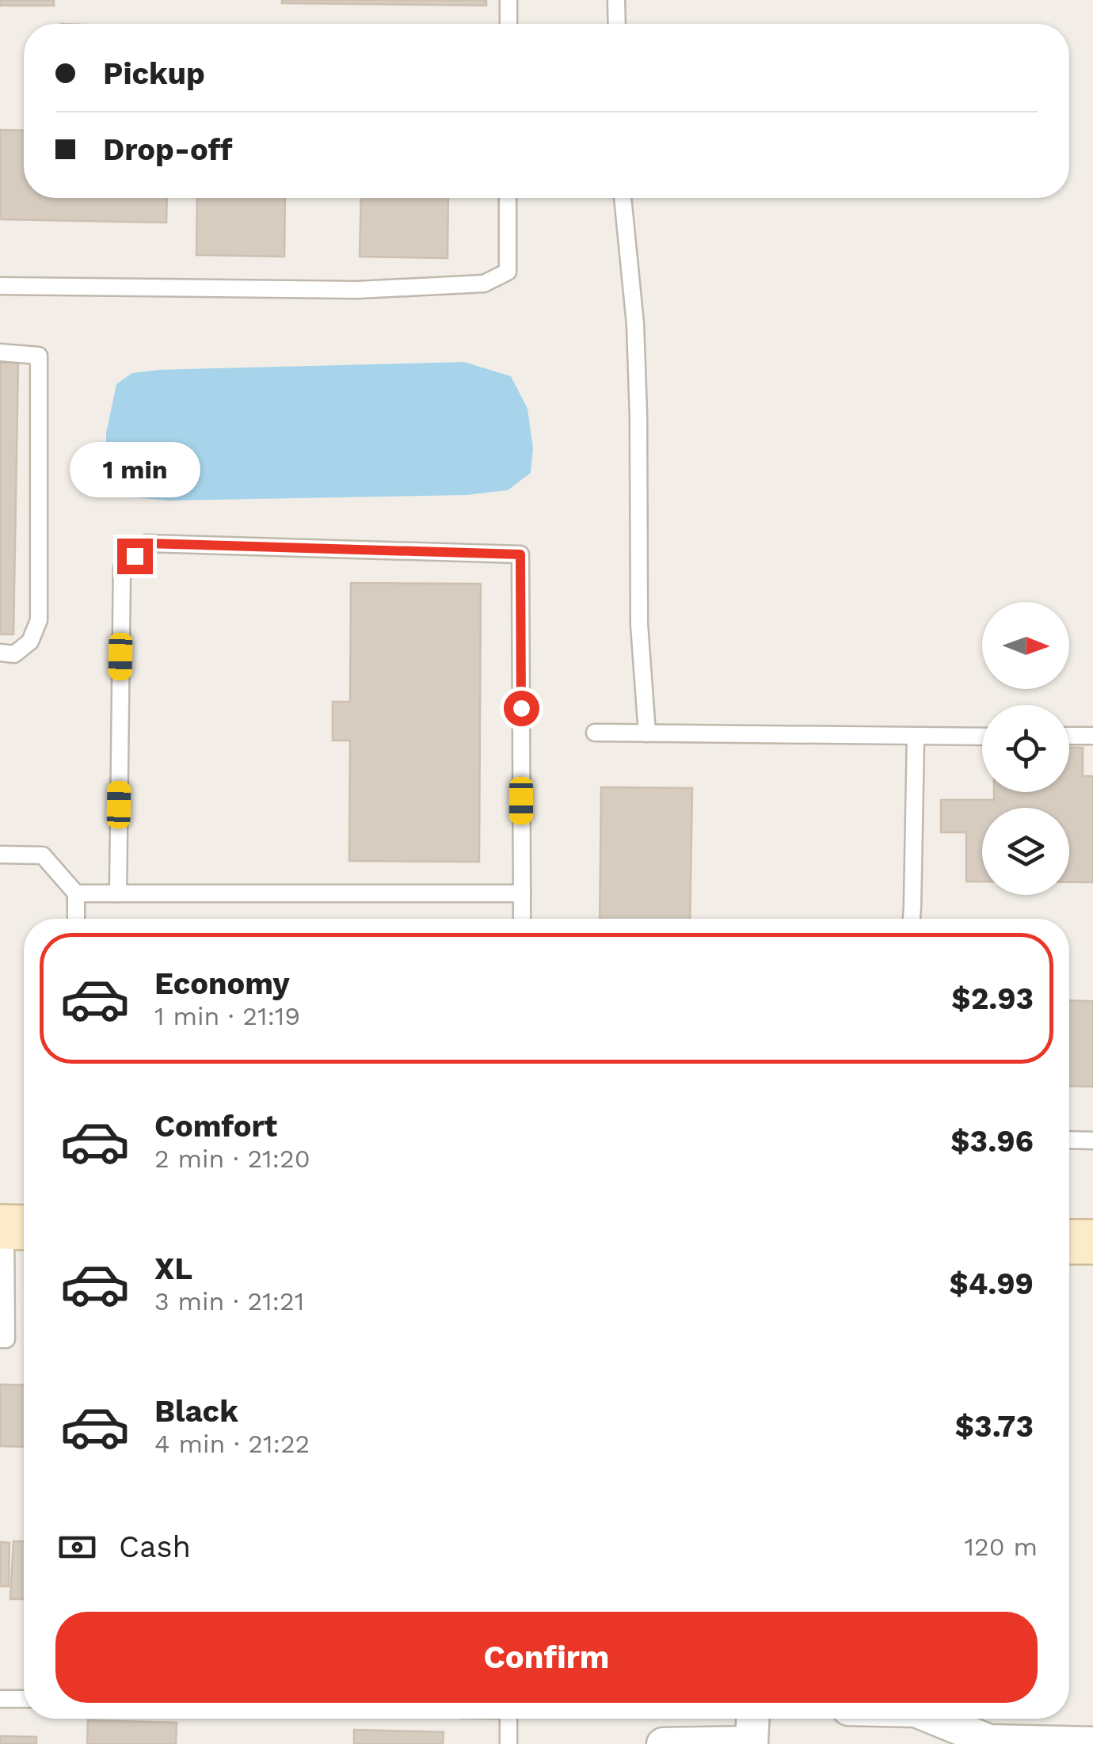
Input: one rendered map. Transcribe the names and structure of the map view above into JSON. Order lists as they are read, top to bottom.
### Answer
{
  "north": "right",
  "page": {
    "banner": ["Pickup", "Drop-off"],
    "bubble": "1 min",
    "list": [
      {
        "name": "Economy",
        "note": "1 min · 21:19",
        "value": "$2.93"
      },
      {
        "name": "Comfort",
        "note": "2 min · 21:20",
        "value": "$3.96"
      },
      {
        "name": "XL",
        "note": "3 min · 21:21",
        "value": "$4.99"
      },
      {
        "name": "Black",
        "note": "4 min · 21:22",
        "value": "$3.73"
      }
    ],
    "pay": ["Cash", "120 m"],
    "buttons": "Confirm"
  }
}
